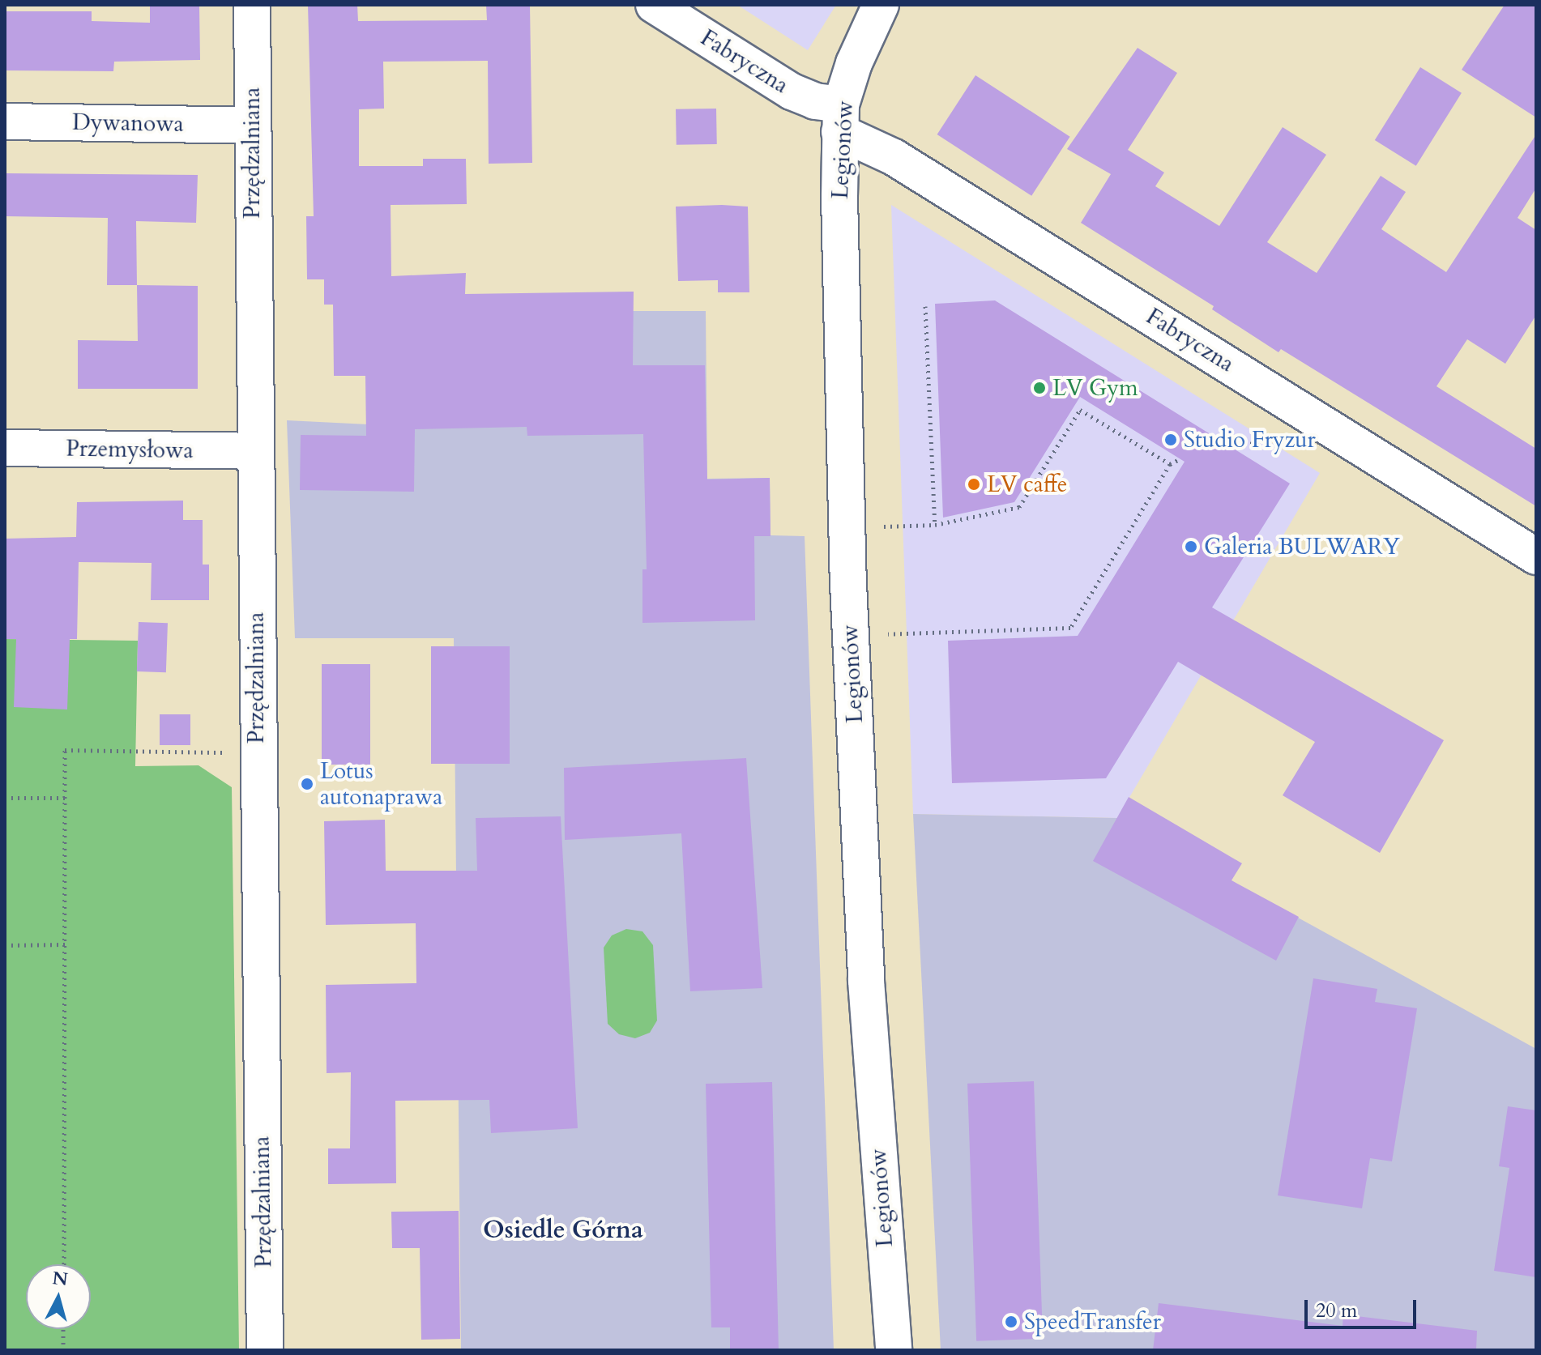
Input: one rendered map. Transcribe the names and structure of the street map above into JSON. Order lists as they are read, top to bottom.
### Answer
{
  "streets": {
    "street": [
      "Fabryczna",
      "Dywanowa",
      "Legionów",
      "Przędzalniana",
      "Przemysłowa"
    ]
  },
  "crossings": [
    ["Fabryczna", "Legionów"],
    ["Dywanowa", "Przędzalniana"],
    ["Przędzalniana", "Przemysłowa"]
  ],
  "districts": ["Osiedle Górna"],
  "places": [
    "LV Gym",
    "Studio Fryzur",
    "LV caffe",
    "Galeria BULWARY",
    "Lotus autonaprawa",
    "SpeedTransfer"
  ],
  "scale_bar": "20 m",
  "north": "top"
}
